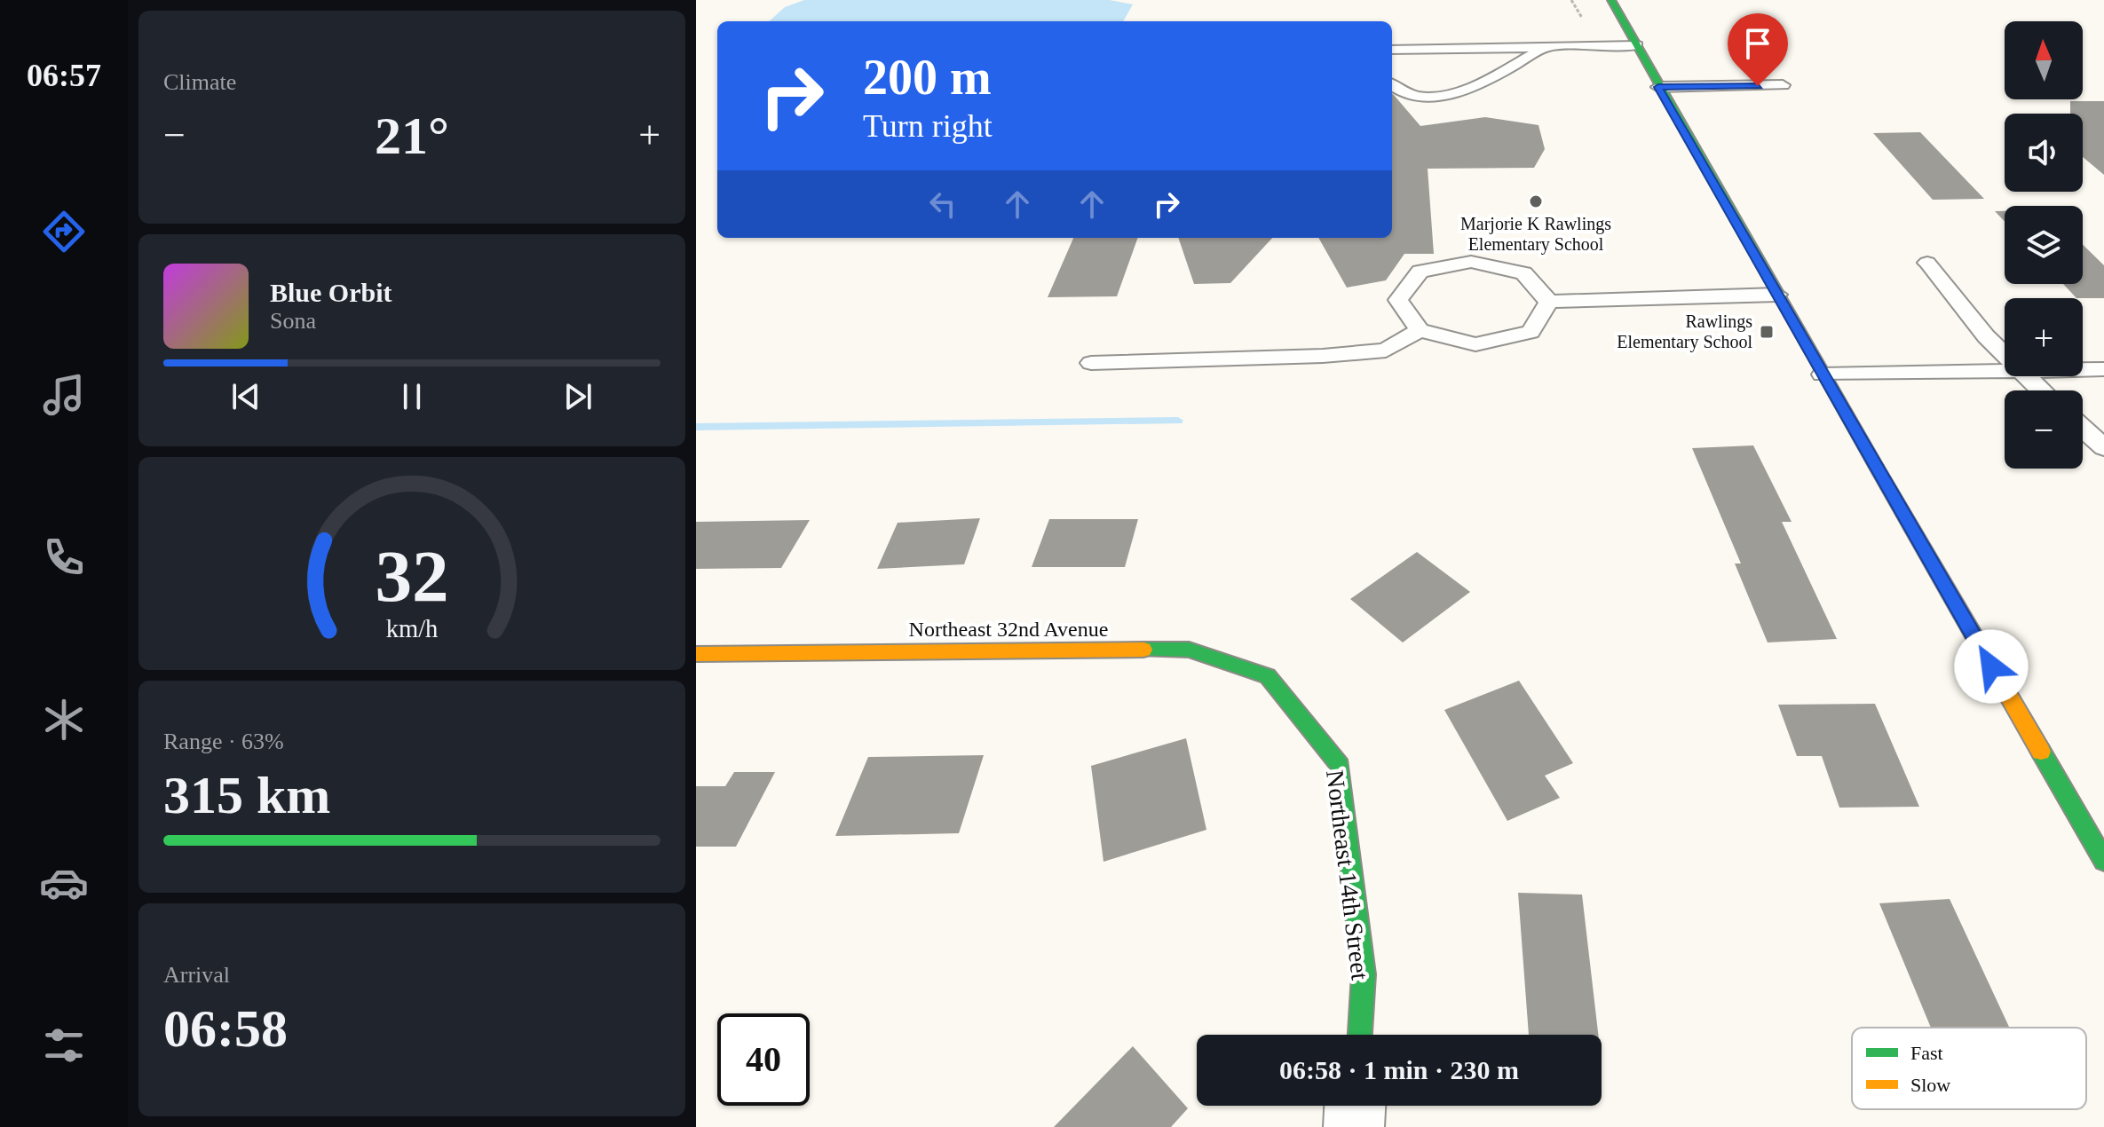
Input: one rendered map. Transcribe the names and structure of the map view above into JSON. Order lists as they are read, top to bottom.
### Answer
{
  "streets": {
    "street": ["Northeast 32nd Avenue", "Northeast 14th Street"]
  },
  "crossings": [
    ["Northeast 32nd Avenue", "Northeast 14th Street"]
  ],
  "places": {
    "other": ["Marjorie K Rawlings Elementary School"],
    "transit": ["Rawlings Elementary School"]
  },
  "legend": ["Fast", "Slow"],
  "north": "top",
  "page": {
    "tabs": "06:57",
    "tile": [
      "Climate",
      ["Range · 63%", "315 km"],
      ["Arrival", "06:58"]
    ],
    "map_buttons": ["+", "−"],
    "turn": ["200 m", "Turn right"],
    "heat": ["−", "21°", "+"],
    "song": ["Blue Orbit", "Sona"],
    "limit": "40",
    "trip": "06:58 · 1 min · 230 m",
    "gauge": ["32", "km/h"]
  }
}
